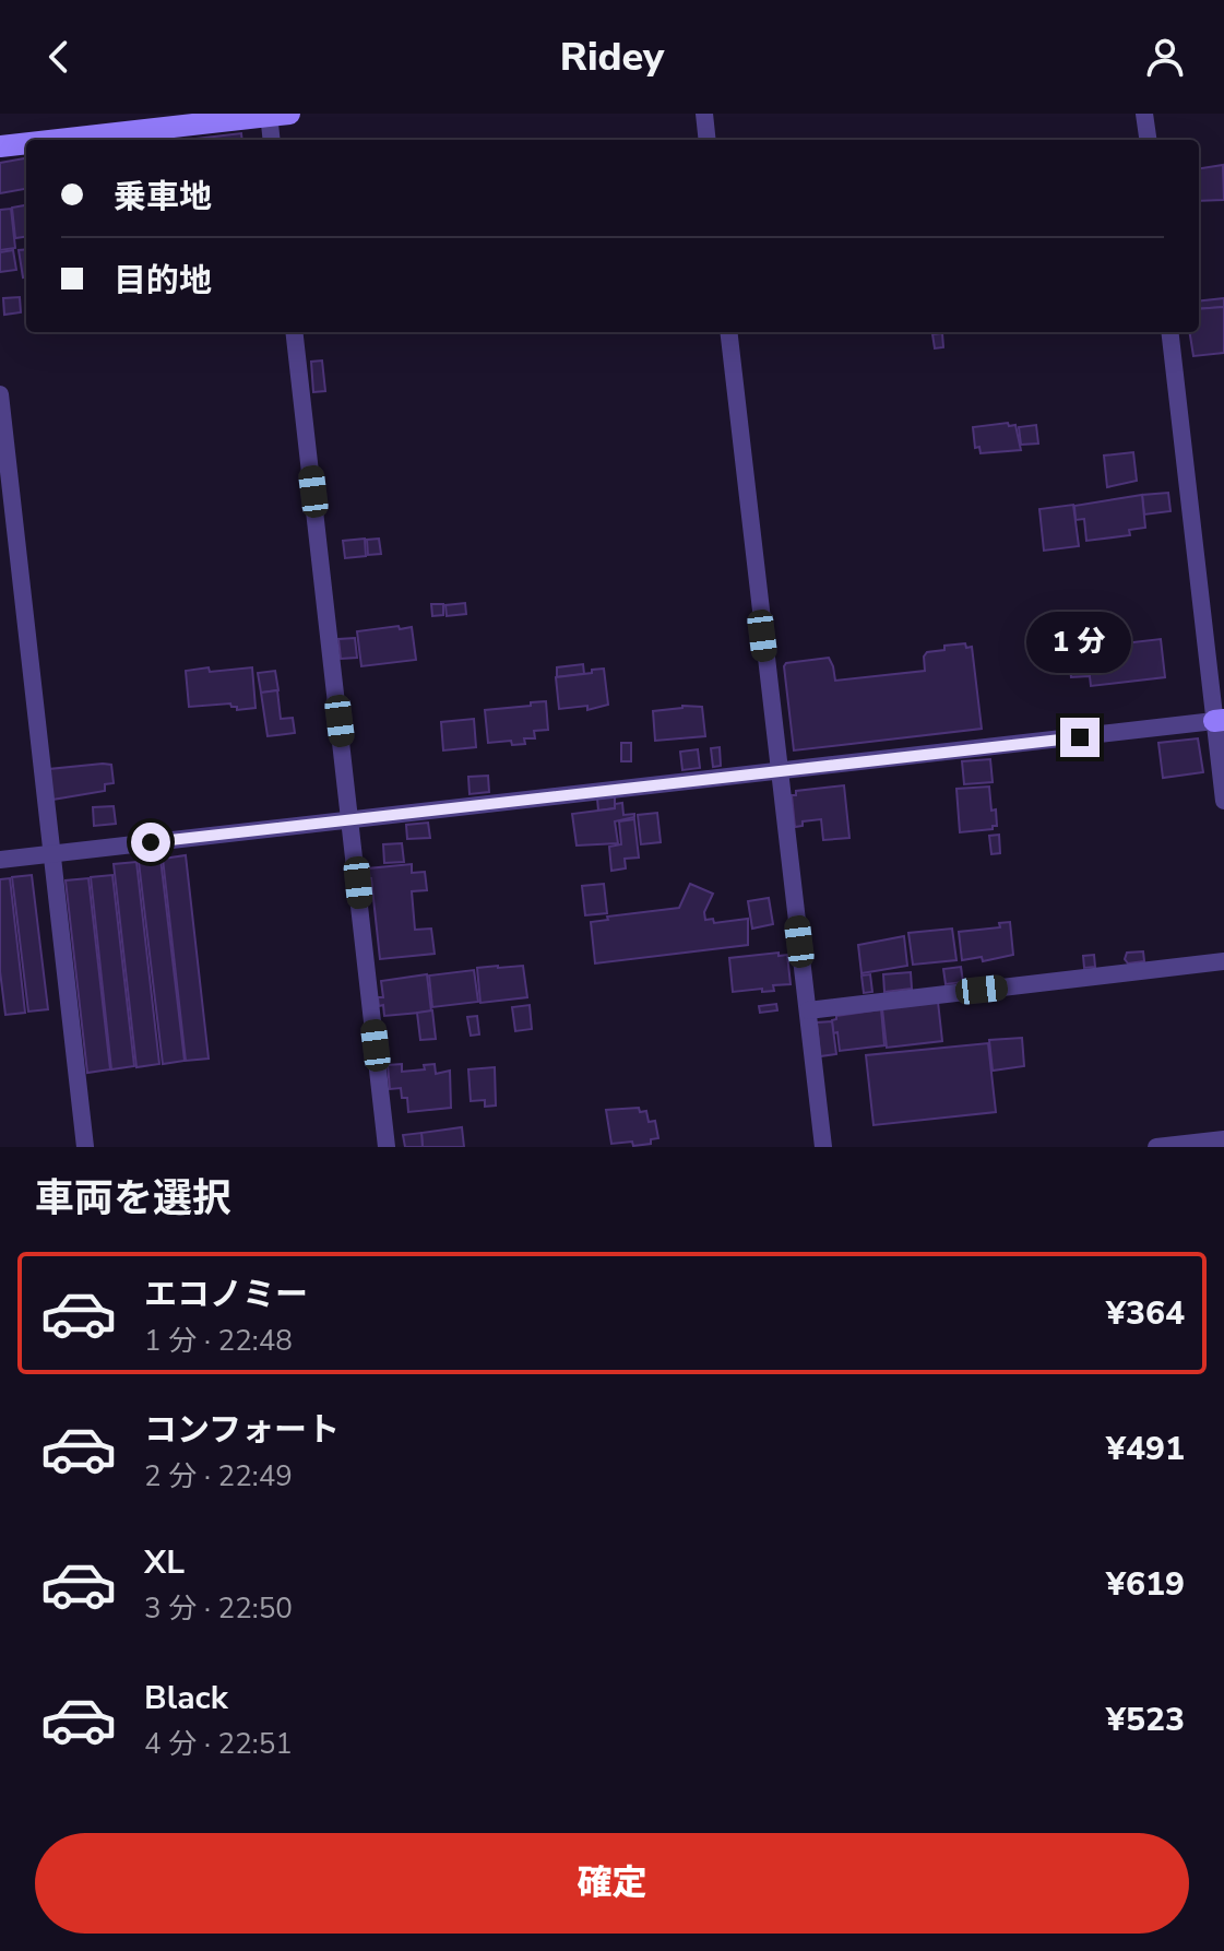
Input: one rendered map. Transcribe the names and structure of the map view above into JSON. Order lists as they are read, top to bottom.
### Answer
{
  "page": {
    "header": "Ridey",
    "banner": ["乗車地", "目的地"],
    "bubble": "1 分",
    "heading": "車両を選択",
    "list": [
      {
        "name": "エコノミー",
        "note": "1 分 · 22:48",
        "value": "¥364"
      },
      {
        "name": "コンフォート",
        "note": "2 分 · 22:49",
        "value": "¥491"
      },
      {
        "name": "XL",
        "note": "3 分 · 22:50",
        "value": "¥619"
      },
      {
        "name": "Black",
        "note": "4 分 · 22:51",
        "value": "¥523"
      }
    ],
    "buttons": "確定"
  }
}
